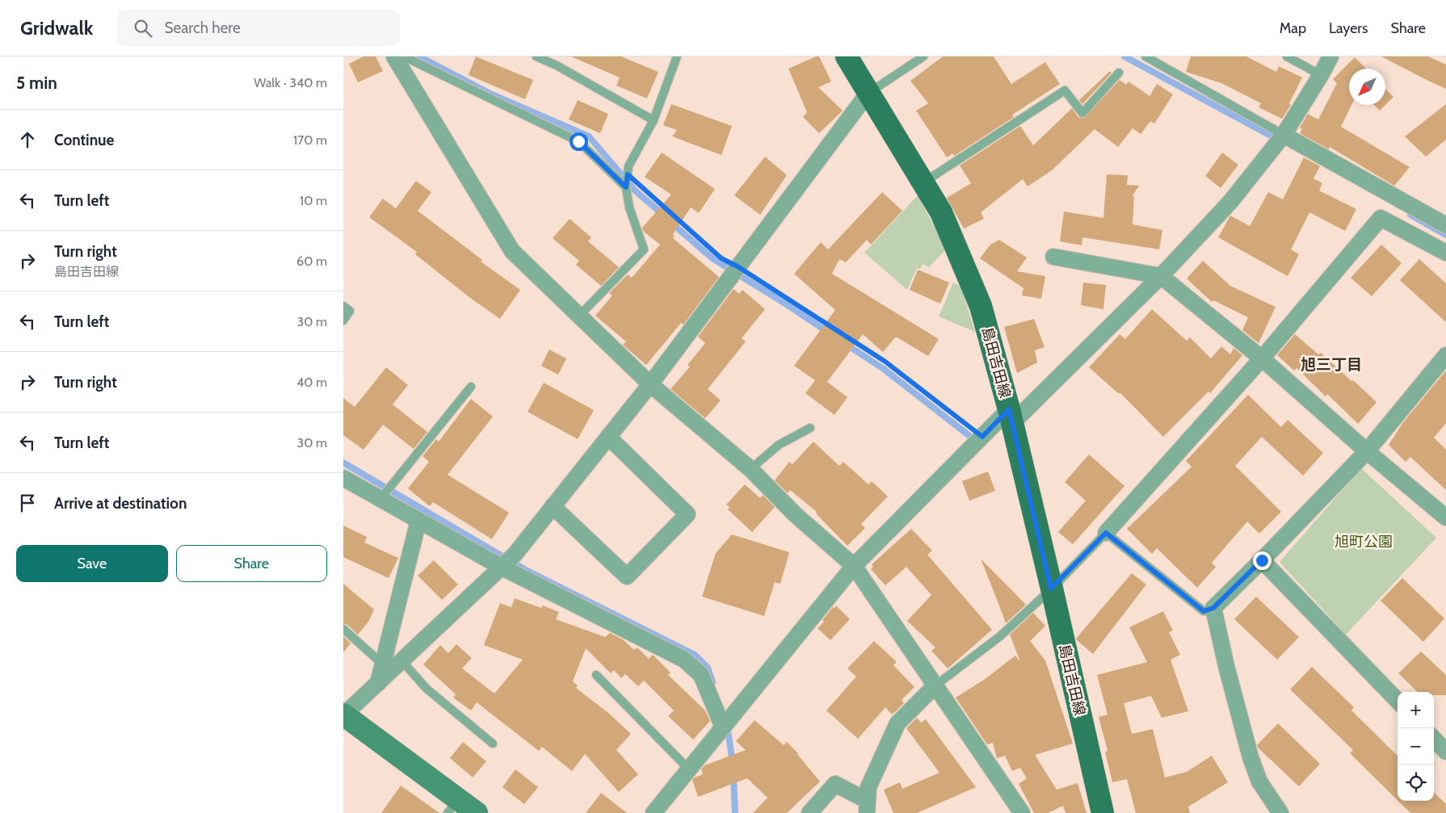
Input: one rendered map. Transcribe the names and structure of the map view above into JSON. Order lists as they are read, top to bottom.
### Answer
{
  "streets": {
    "main road": ["島田吉田線"]
  },
  "districts": ["旭三丁目"],
  "parks": ["旭町公園"],
  "north": "bottom left",
  "page": {
    "header": "Gridwalk",
    "search": "Search here",
    "nav": ["Map", "Layers", "Share"],
    "heading": ["5 min", "Walk · 340 m"],
    "list": [
      ["Continue", "170 m"],
      ["Turn left", "10 m"],
      ["Turn right", "島田吉田線", "60 m"],
      ["Turn left", "30 m"],
      ["Turn right", "40 m"],
      ["Turn left", "30 m"],
      "Arrive at destination"
    ],
    "buttons": ["Save", "Share"],
    "map_buttons": ["+", "−"]
  }
}
